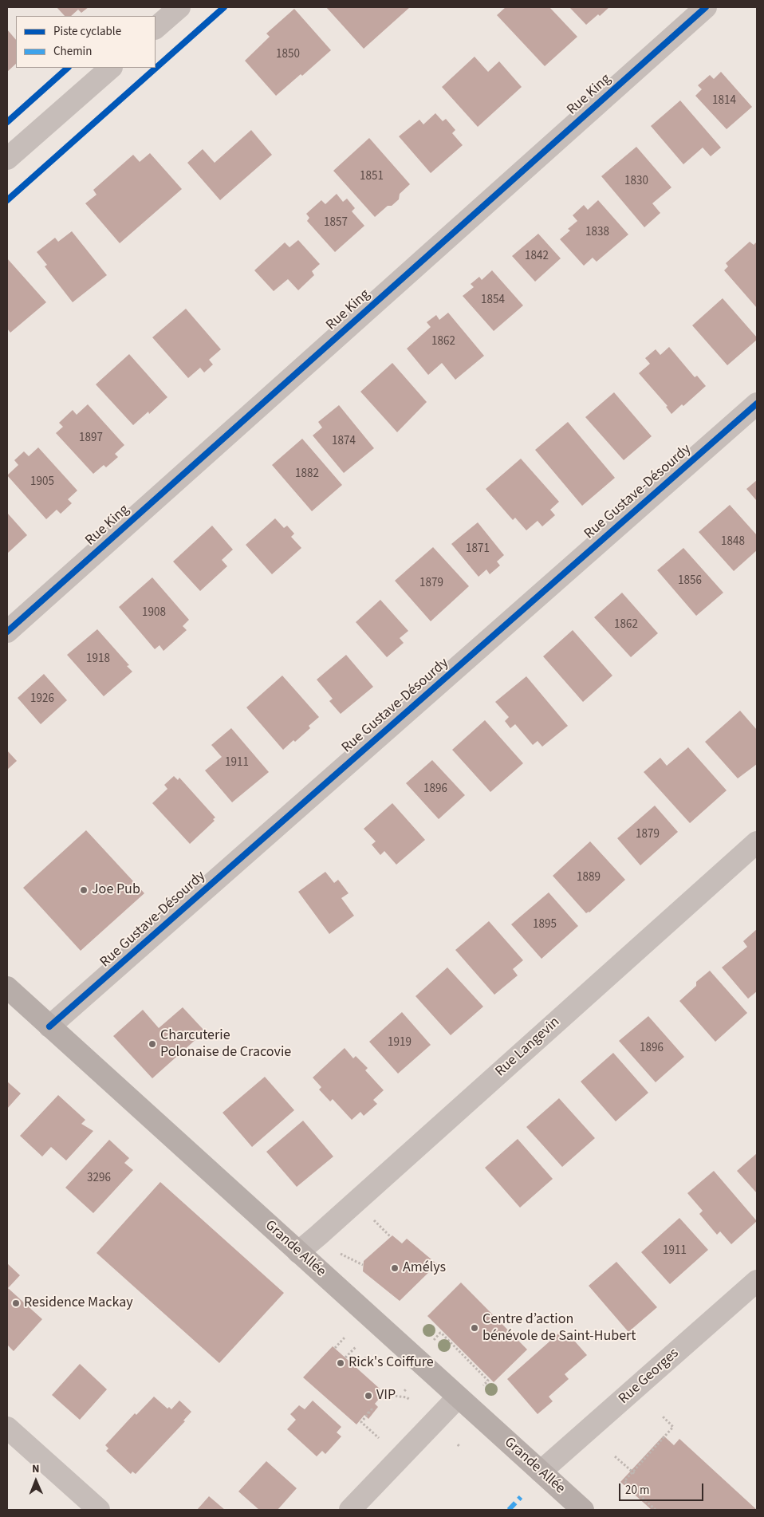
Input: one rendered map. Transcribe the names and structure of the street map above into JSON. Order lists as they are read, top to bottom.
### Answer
{
  "streets": {
    "main road": ["Grande Allée"],
    "street": [
      "Rue King",
      "Rue Gustave-Désourdy",
      "Rue Langevin",
      "Rue Georges"
    ]
  },
  "crossings": [
    ["Rue Gustave-Désourdy", "Grande Allée"],
    ["Rue Langevin", "Grande Allée"],
    ["Grande Allée", "Rue Georges"]
  ],
  "places": [
    "Joe Pub",
    "Charcuterie Polonaise de Cracovie",
    "Amélys",
    "Residence Mackay",
    "Centre d’action bénévole de Saint-Hubert",
    "Rick's Coiffure",
    "VIP"
  ],
  "house_numbers": [
    "1850",
    "1814",
    "1851",
    "1830",
    "1857",
    "1838",
    "1842",
    "1854",
    "1862",
    "1897",
    "1874",
    "1882",
    "1905",
    "1848",
    "1871",
    "1856",
    "1879",
    "1908",
    "1862",
    "1918",
    "1926",
    "1911",
    "1896",
    "1879",
    "1889",
    "1895",
    "1919",
    "1896",
    "3296",
    "1911"
  ],
  "legend": ["Piste cyclable", "Chemin"],
  "scale_bar": "20 m",
  "north": "top"
}
